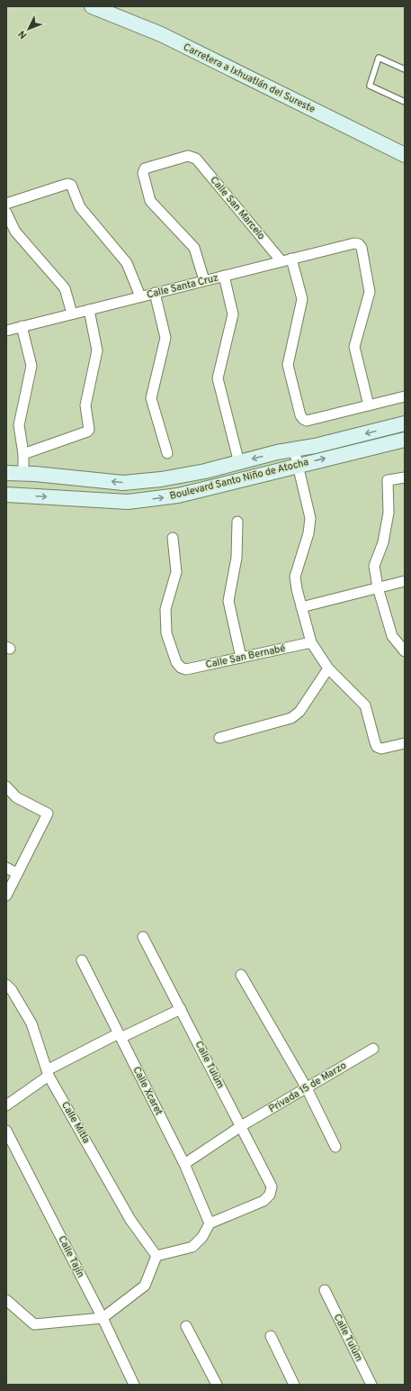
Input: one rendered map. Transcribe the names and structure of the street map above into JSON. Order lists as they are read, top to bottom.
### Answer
{
  "streets": {
    "street": [
      "Carretera a Ixhuatlán del Sureste",
      "Calle San Marcelo",
      "Calle Santa Cruz",
      "Boulevard Santo Niño de Atocha",
      "Calle San Bernabé",
      "Calle Tulúm",
      "Privada 15 de Marzo",
      "Calle Xcaret",
      "Calle Mitla",
      "Calle Tajín"
    ]
  },
  "crossings": [
    ["Calle San Marcelo", "Calle Santa Cruz"],
    ["Calle Tulúm", "Privada 15 de Marzo"],
    ["Calle Tulúm", "Calle Xcaret"],
    ["Privada 15 de Marzo", "Calle Xcaret"]
  ],
  "north": "bottom left"
}
